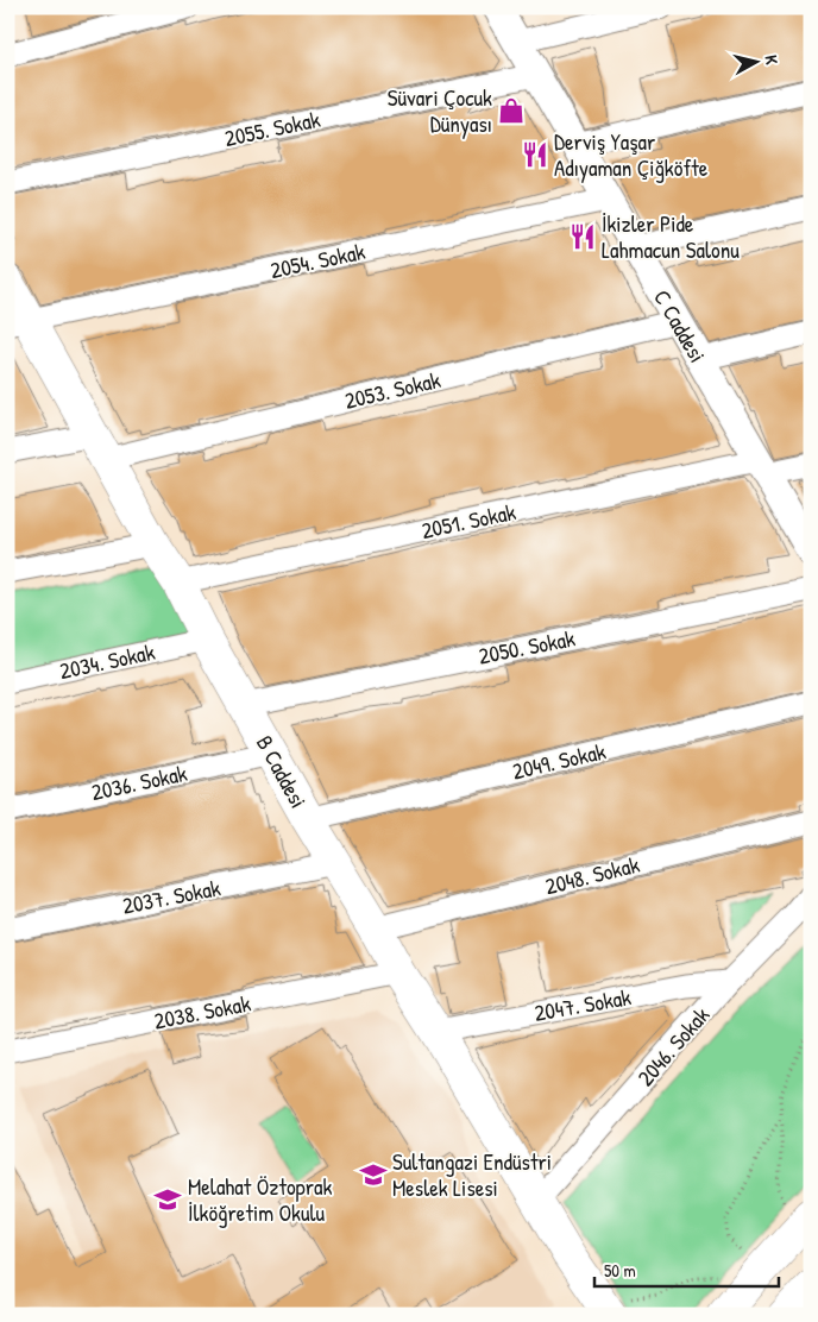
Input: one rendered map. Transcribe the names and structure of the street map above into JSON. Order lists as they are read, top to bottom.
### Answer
{
  "streets": {
    "main road": ["B Caddesi"],
    "street": [
      "2055. Sokak",
      "2054. Sokak",
      "C Caddesi",
      "2053. Sokak",
      "2051. Sokak",
      "2050. Sokak",
      "2034. Sokak",
      "2049. Sokak",
      "2036. Sokak",
      "2048. Sokak",
      "2037. Sokak",
      "2047. Sokak",
      "2038. Sokak",
      "2046. Sokak"
    ]
  },
  "crossings": [
    ["2055. Sokak", "C Caddesi"],
    ["2054. Sokak", "C Caddesi"],
    ["2054. Sokak", "B Caddesi"],
    ["C Caddesi", "2053. Sokak"],
    ["C Caddesi", "2051. Sokak"],
    ["2053. Sokak", "B Caddesi"],
    ["2051. Sokak", "B Caddesi"],
    ["2050. Sokak", "B Caddesi"],
    ["2034. Sokak", "B Caddesi"],
    ["2049. Sokak", "B Caddesi"],
    ["B Caddesi", "2036. Sokak"],
    ["B Caddesi", "2048. Sokak"],
    ["B Caddesi", "2037. Sokak"],
    ["B Caddesi", "2047. Sokak"],
    ["B Caddesi", "2038. Sokak"],
    ["B Caddesi", "2046. Sokak"],
    ["2047. Sokak", "2046. Sokak"]
  ],
  "places": {
    "shop": ["Süvari Çocuk Dünyası"],
    "restaurant": ["Derviş Yaşar Adıyaman Çiğköfte", "İkizler Pide Lahmacun Salonu"],
    "school or university": ["Sultangazi Endüstri Meslek Lisesi", "Melahat Öztoprak İlköğretim Okulu"]
  },
  "scale_bar": "50 m",
  "north": "right"
}
